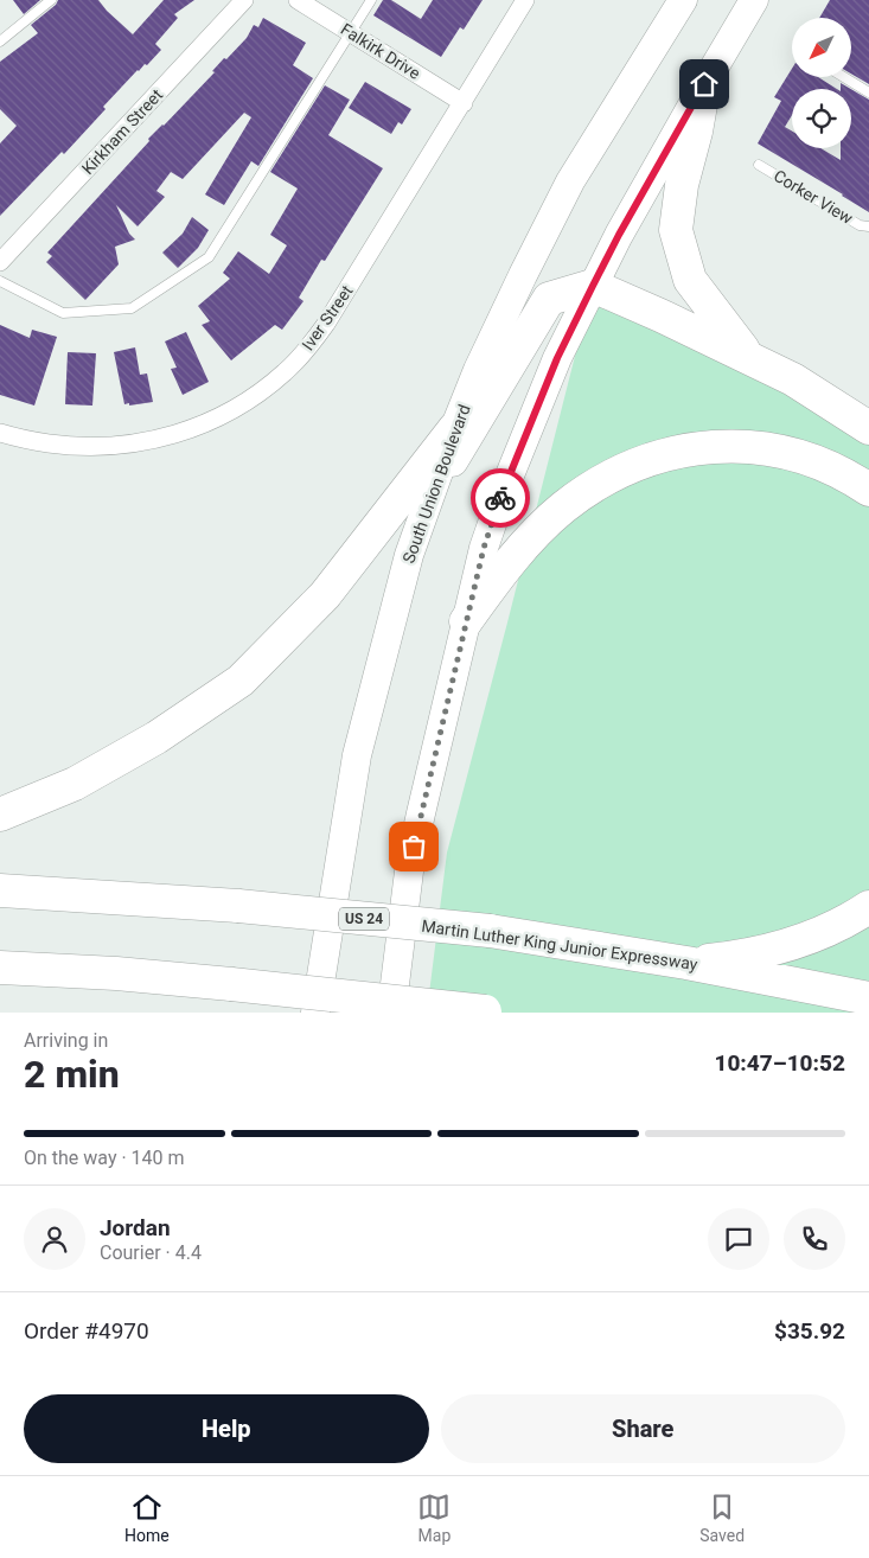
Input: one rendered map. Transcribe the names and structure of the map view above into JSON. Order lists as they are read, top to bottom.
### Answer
{
  "streets": {
    "highway": ["US 24", "Martin Luther King Junior Expressway"],
    "main road": ["South Union Boulevard"],
    "street": ["Falkirk Drive", "Kirkham Street", "Iver Street"],
    "lane": ["Corker View"]
  },
  "crossings": [
    ["Falkirk Drive", "Iver Street"]
  ],
  "north": "bottom left",
  "page": {
    "heading": ["2 min", "Arriving in", "10:47–10:52"],
    "panel": [
      "Jordan",
      "Courier · 4.4",
      "Order #4970",
      "$35.92"
    ],
    "bar": "On the way · 140 m",
    "buttons": ["Help", "Share"],
    "tabs": ["Home", "Map", "Saved"]
  }
}
